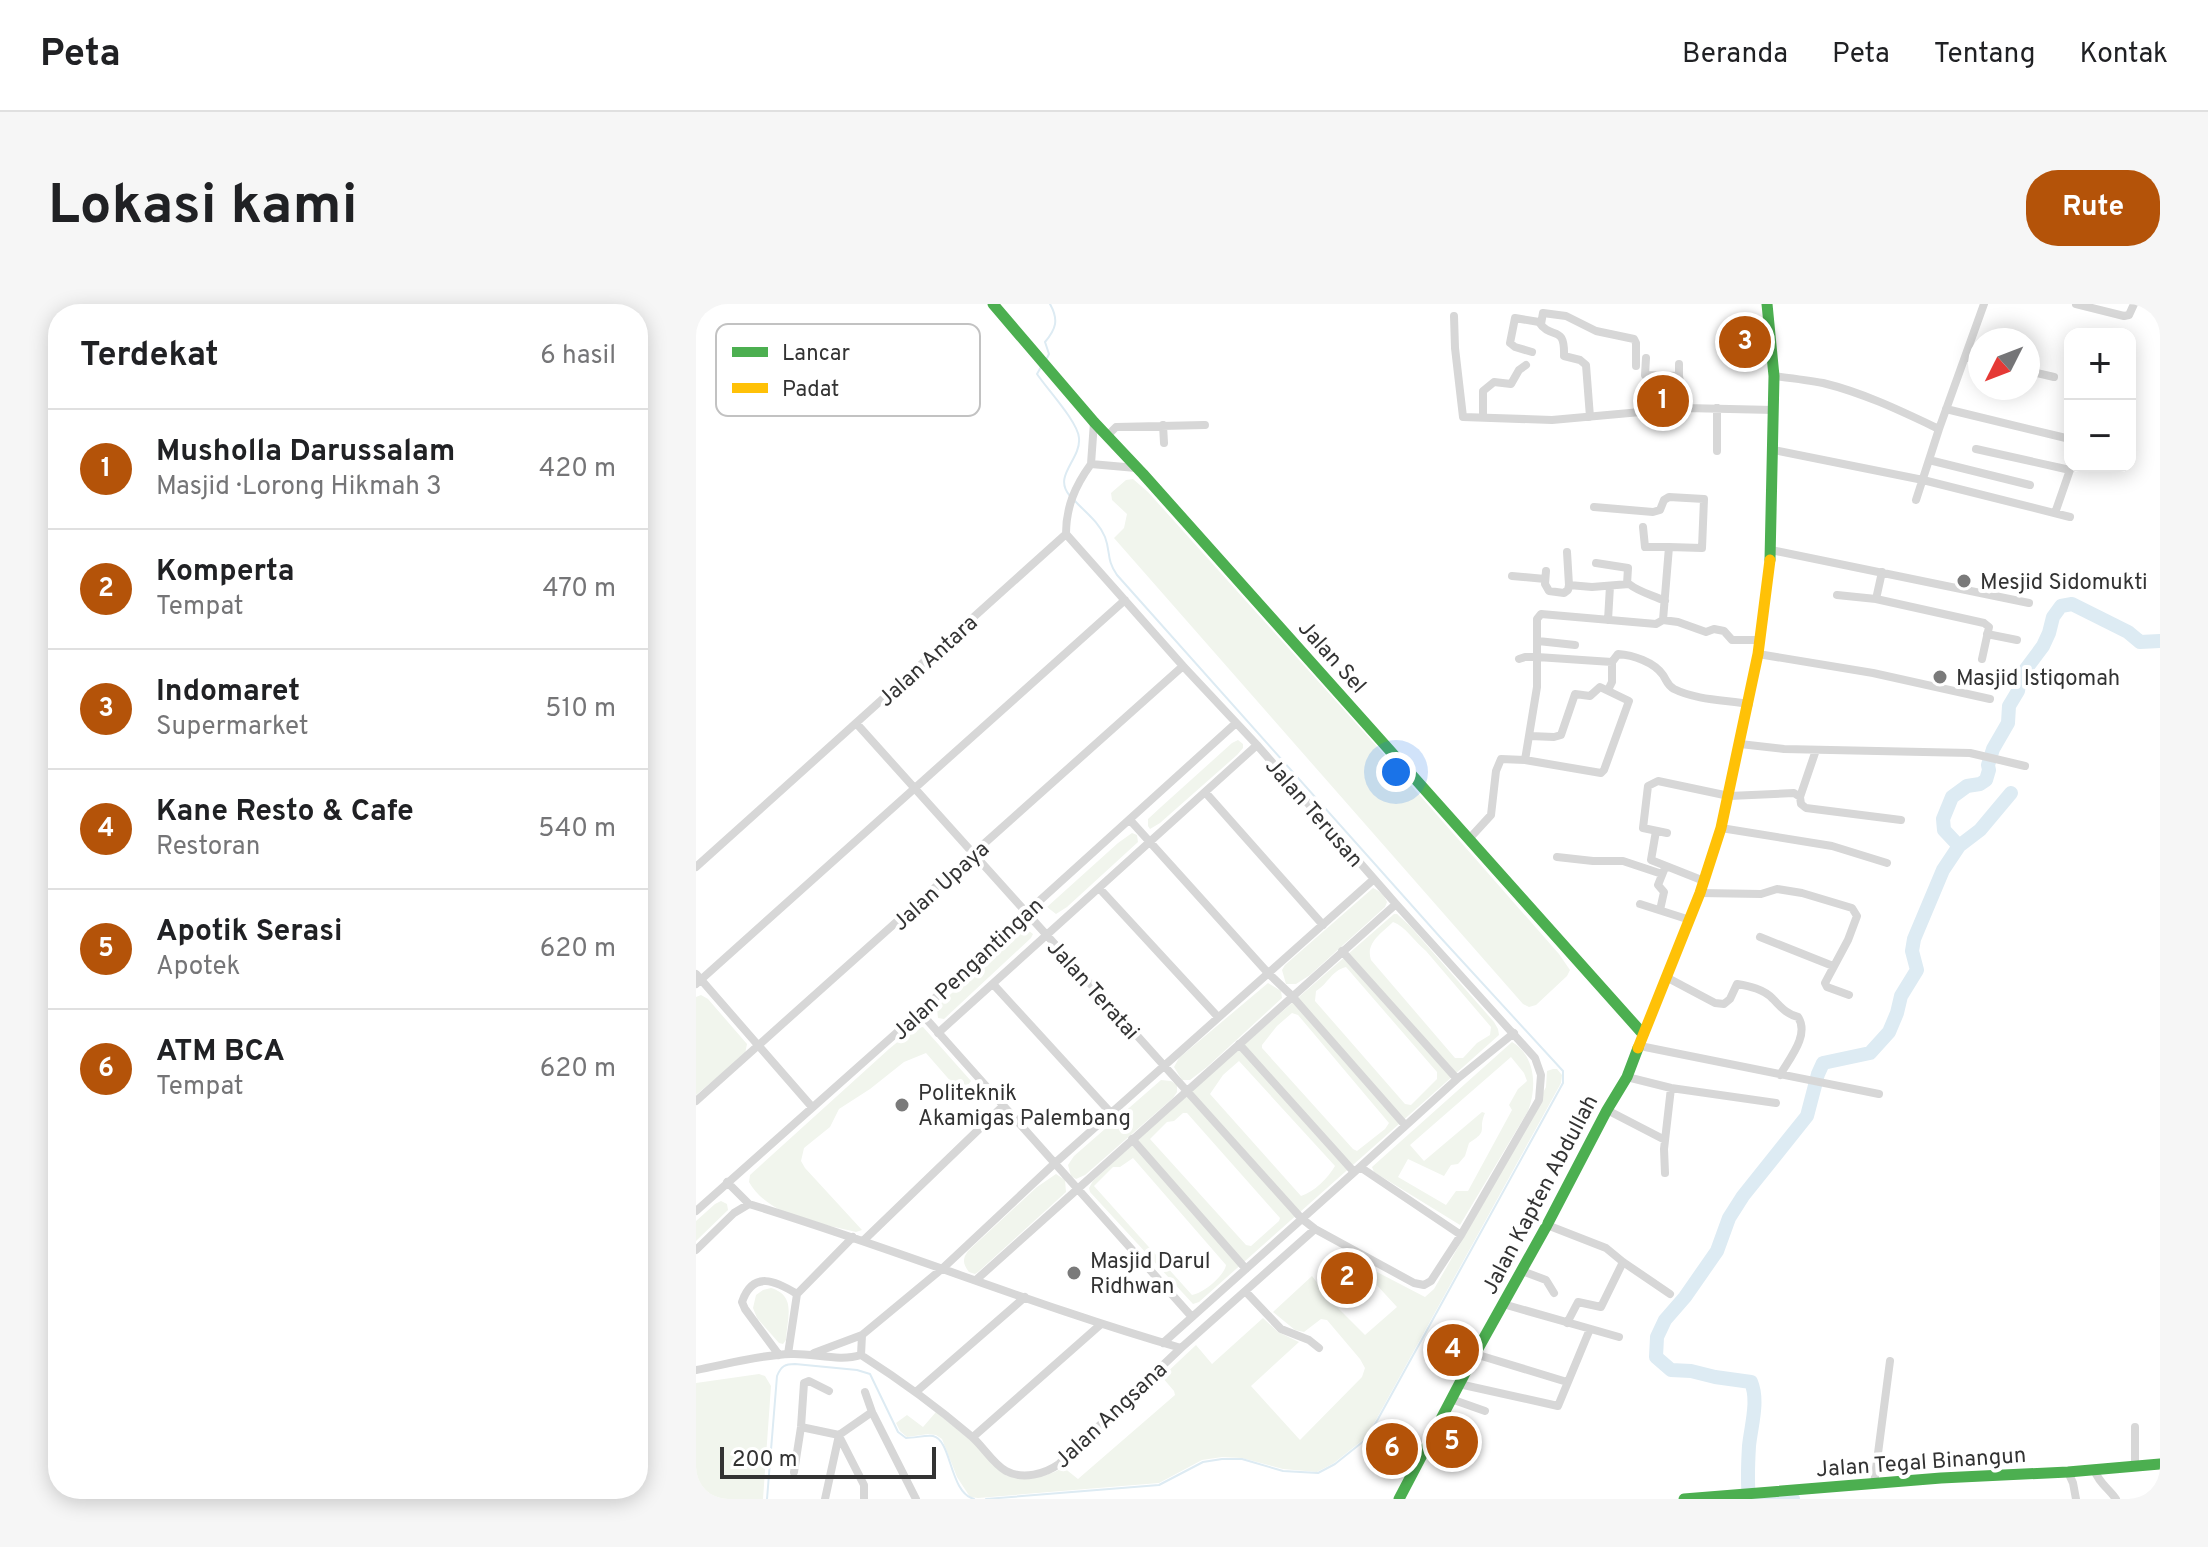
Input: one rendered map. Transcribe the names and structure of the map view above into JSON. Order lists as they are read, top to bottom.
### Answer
{
  "streets": {
    "street": [
      "Jalan Sel",
      "Jalan Antara",
      "Jalan Terusan",
      "Jalan Upaya",
      "Jalan Pengantingan",
      "Jalan Teratai",
      "Jalan Kapten Abdullah",
      "Jalan Angsana",
      "Jalan Tegal Binangun"
    ]
  },
  "crossings": [
    ["Jalan Sel", "Jalan Kapten Abdullah"],
    ["Jalan Antara", "Jalan Terusan"],
    ["Jalan Antara", "Jalan Teratai"],
    ["Jalan Terusan", "Jalan Upaya"],
    ["Jalan Terusan", "Jalan Pengantingan"],
    ["Jalan Terusan", "Jalan Teratai"],
    ["Jalan Upaya", "Jalan Teratai"],
    ["Jalan Pengantingan", "Jalan Teratai"],
    ["Jalan Teratai", "Jalan Angsana"]
  ],
  "places": [
    "Mesjid Sidomukti",
    "Masjid Istiqomah",
    "Politeknik Akamigas Palembang",
    "Masjid Darul Ridhwan"
  ],
  "legend": ["Lancar", "Padat"],
  "scale_bar": "200 m",
  "north": "bottom left",
  "page": {
    "header": "Peta",
    "nav": [
      "Beranda",
      "Peta",
      "Tentang",
      "Kontak"
    ],
    "buttons": "Rute",
    "title": "Lokasi kami",
    "heading": ["Terdekat", "6 hasil"],
    "pins": [
      "3",
      "1",
      "2",
      "4",
      "5",
      "6"
    ],
    "map_buttons": ["+", "−"],
    "list": [
      {
        "mark": "1",
        "name": "Musholla Darussalam",
        "note": "Masjid · Lorong Hikmah 3",
        "value": "420 m"
      },
      {
        "mark": "2",
        "name": "Komperta",
        "note": "Tempat",
        "value": "470 m"
      },
      {
        "mark": "3",
        "name": "Indomaret",
        "note": "Supermarket",
        "value": "510 m"
      },
      {
        "mark": "4",
        "name": "Kane Resto & Cafe",
        "note": "Restoran",
        "value": "540 m"
      },
      {
        "mark": "5",
        "name": "Apotik Serasi",
        "note": "Apotek",
        "value": "620 m"
      },
      {
        "mark": "6",
        "name": "ATM BCA",
        "note": "Tempat",
        "value": "620 m"
      }
    ],
    "scale": "200 m"
  }
}
